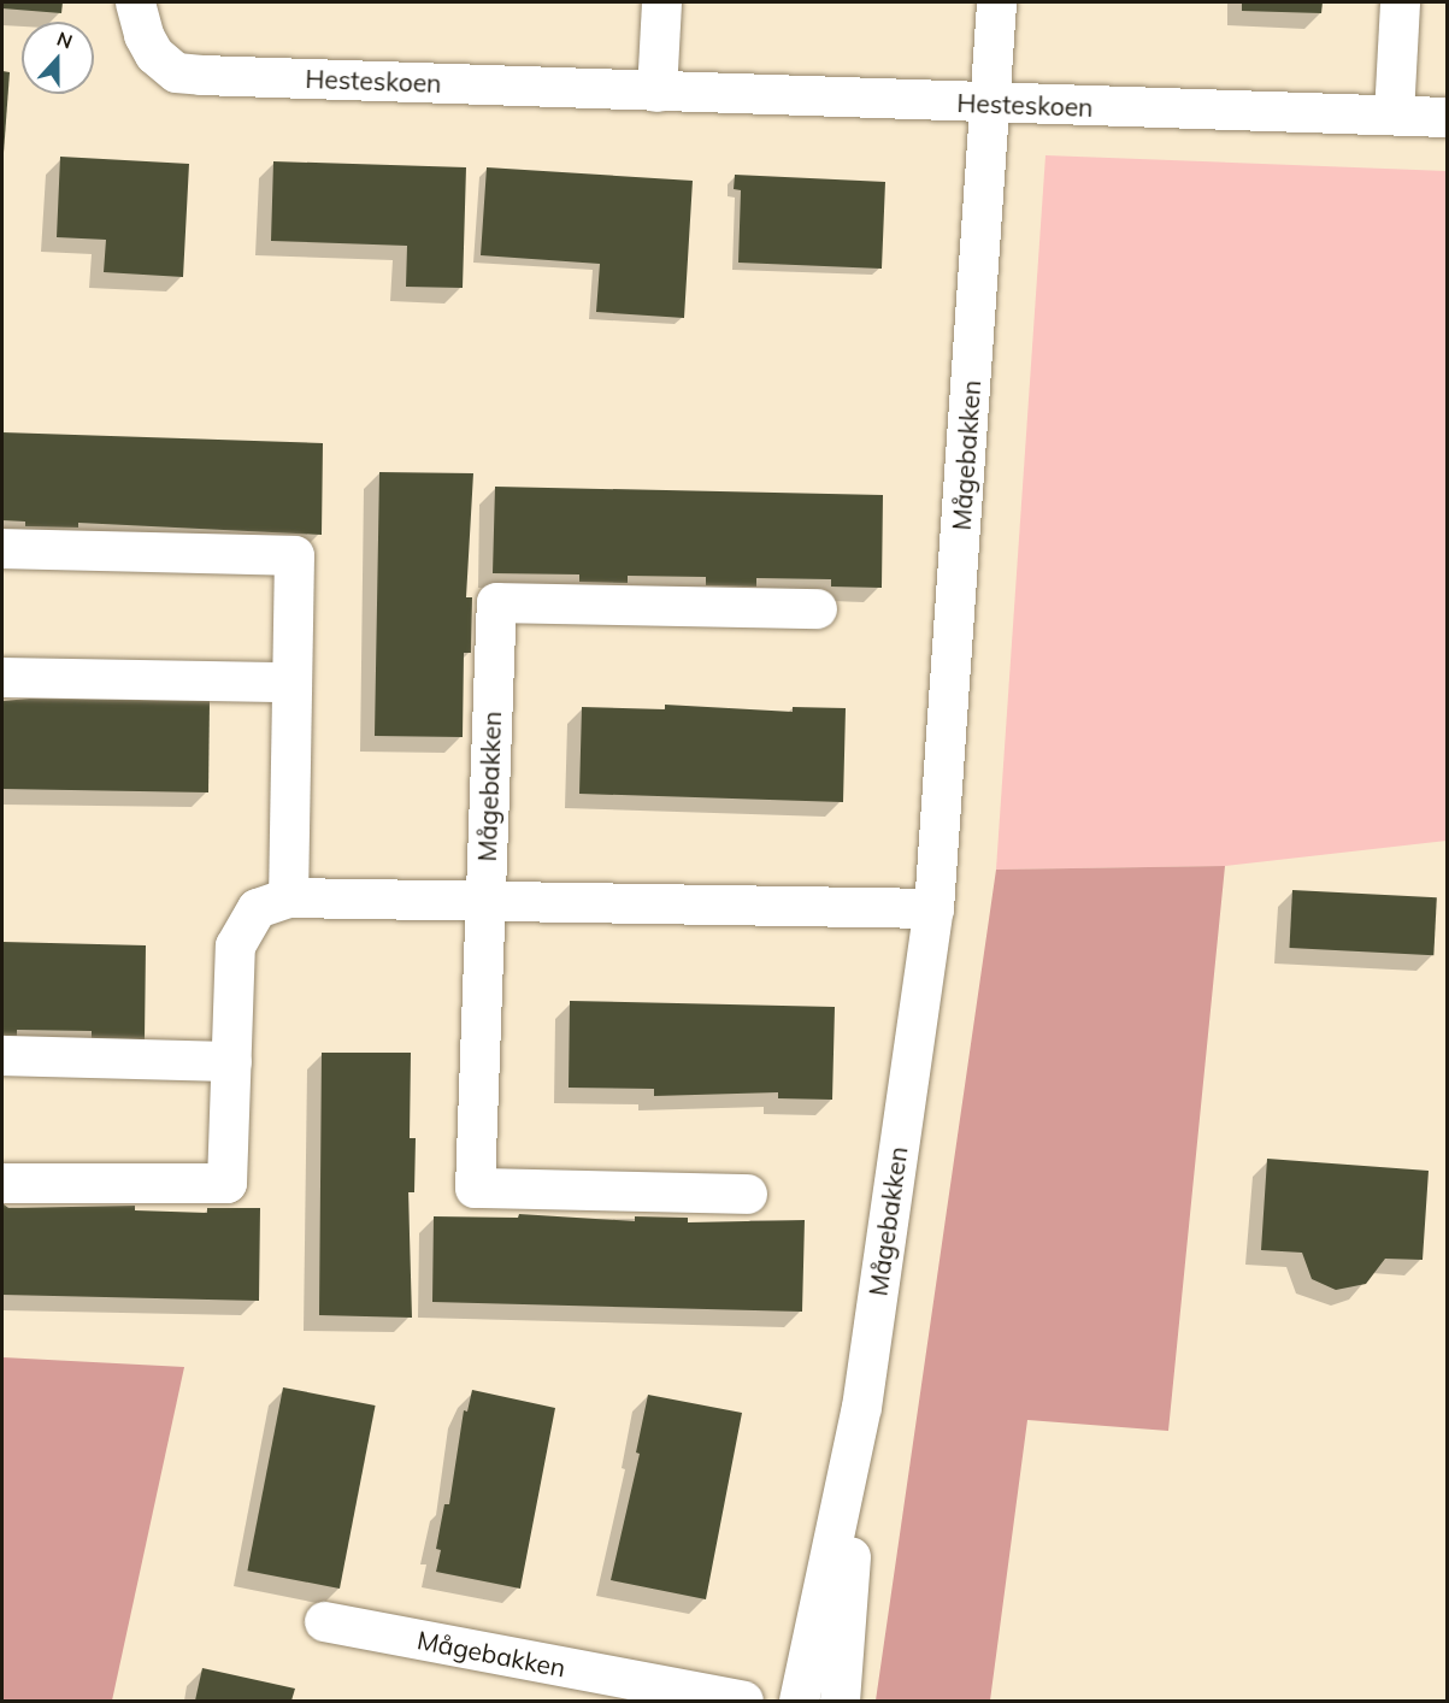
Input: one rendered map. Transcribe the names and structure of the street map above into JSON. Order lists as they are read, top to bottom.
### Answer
{
  "streets": {
    "street": ["Hesteskoen", "Mågebakken"]
  },
  "crossings": [
    ["Hesteskoen", "Mågebakken"]
  ],
  "north": "top"
}
